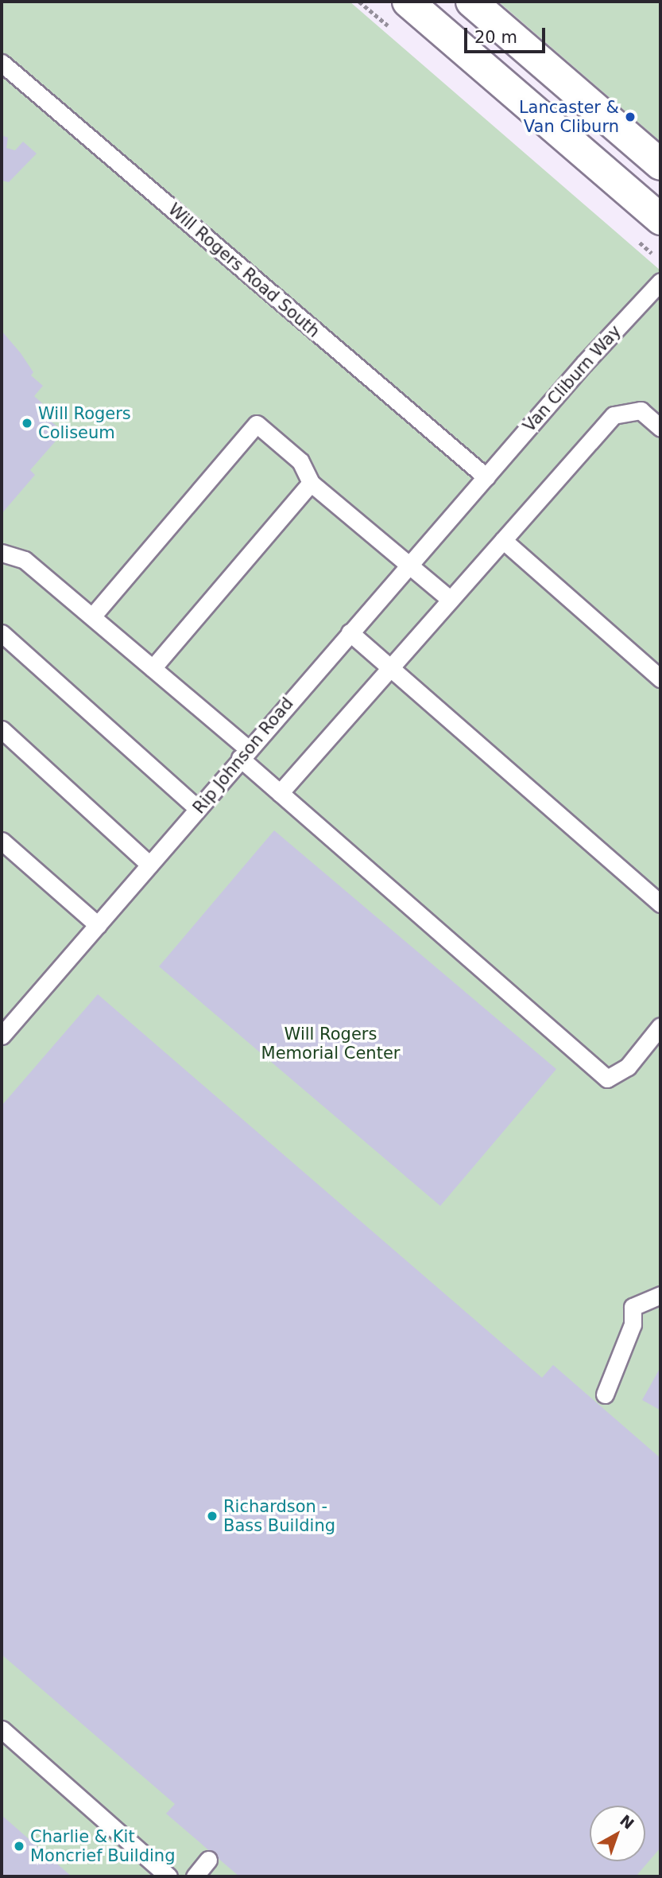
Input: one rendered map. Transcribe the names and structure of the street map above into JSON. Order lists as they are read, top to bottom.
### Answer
{
  "streets": {
    "lane": ["Will Rogers Road South", "Van Cliburn Way", "Rip Johnson Road"]
  },
  "crossings": [
    ["Will Rogers Road South", "Van Cliburn Way"],
    ["Will Rogers Road South", "Rip Johnson Road"],
    ["Van Cliburn Way", "Rip Johnson Road"]
  ],
  "parks": ["Will Rogers Memorial Center"],
  "places": [
    "Lancaster & Van Cliburn",
    "Will Rogers Coliseum",
    "Richardson - Bass Building",
    "Charlie & Kit Moncrief Building"
  ],
  "scale_bar": "20 m",
  "north": "top right"
}
